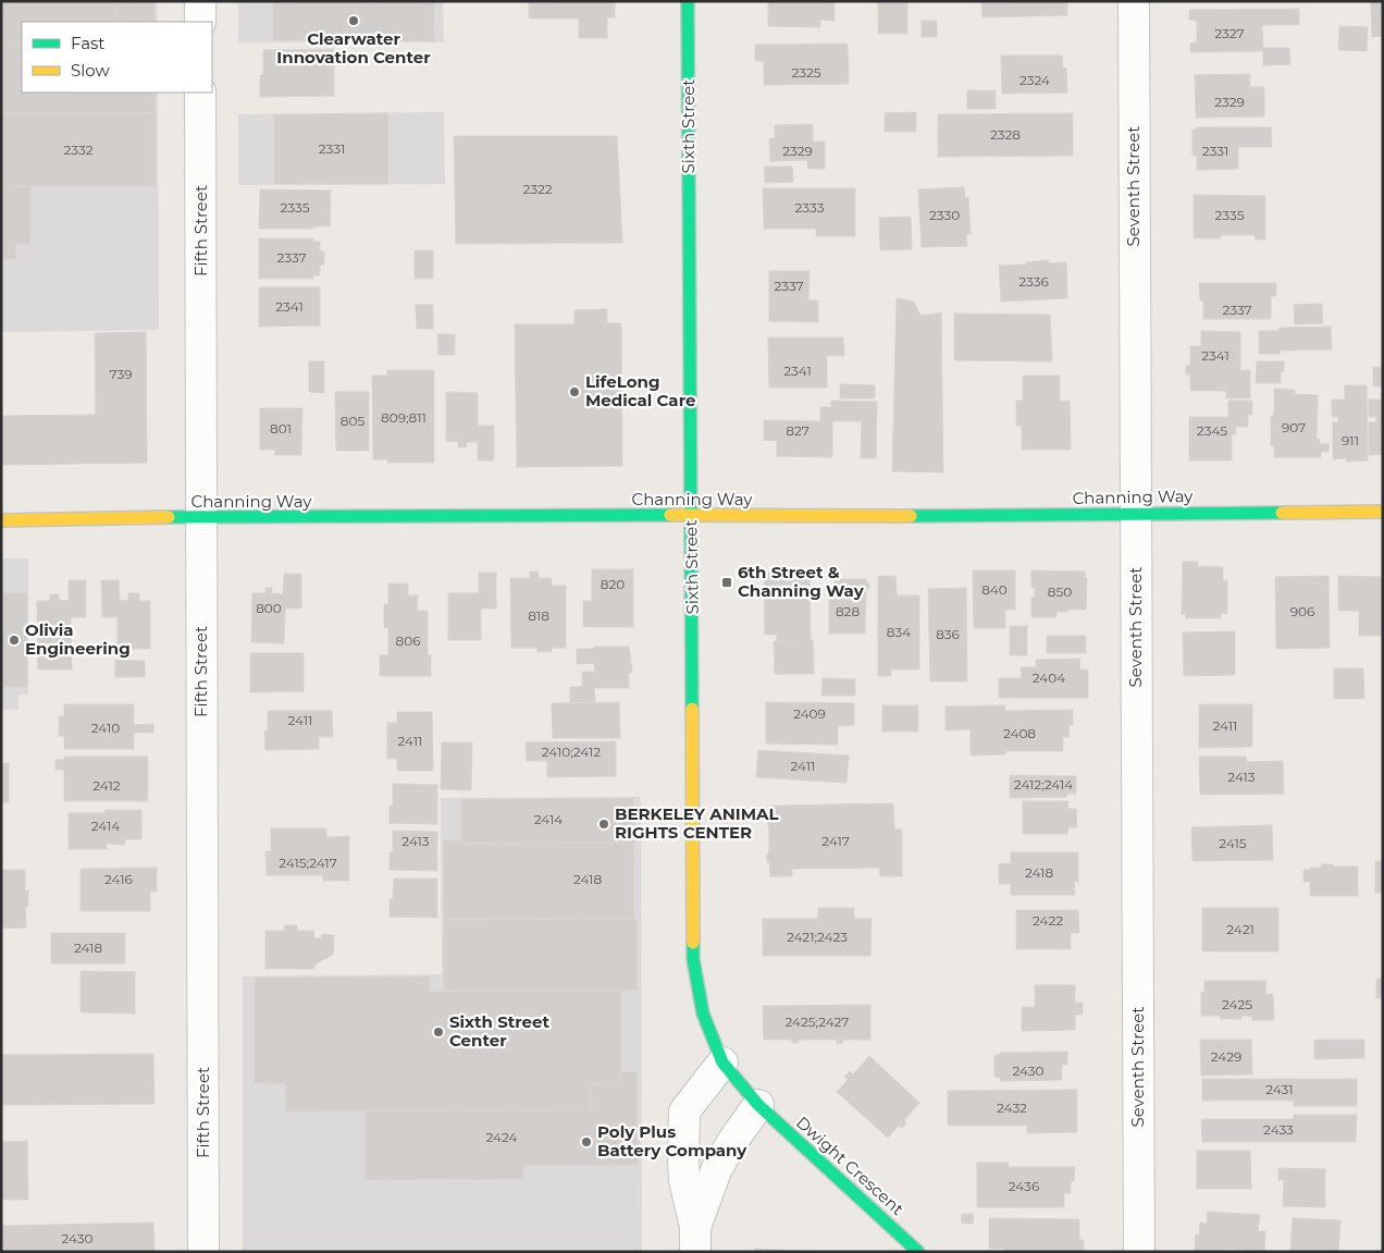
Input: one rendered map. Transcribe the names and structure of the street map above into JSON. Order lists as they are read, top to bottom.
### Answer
{
  "streets": {
    "street": [
      "Sixth Street",
      "Seventh Street",
      "Fifth Street",
      "Channing Way",
      "Dwight Crescent"
    ]
  },
  "crossings": [
    ["Sixth Street", "Channing Way"],
    ["Sixth Street", "Dwight Crescent"],
    ["Seventh Street", "Channing Way"],
    ["Fifth Street", "Channing Way"]
  ],
  "places": {
    "other": [
      "Clearwater Innovation Center",
      "LifeLong Medical Care",
      "Olivia Engineering",
      "BERKELEY ANIMAL RIGHTS CENTER",
      "Sixth Street Center",
      "Poly Plus Battery Company"
    ],
    "transit": ["6th Street & Channing Way"]
  },
  "house_numbers": [
    "2327",
    "2325",
    "2324",
    "2329",
    "2328",
    "2331",
    "2332",
    "2329",
    "2331",
    "2322",
    "2335",
    "2333",
    "2330",
    "2335",
    "2337",
    "2336",
    "2337",
    "2341",
    "2337",
    "2341",
    "2341",
    "739",
    "809;811",
    "805",
    "907",
    "801",
    "827",
    "2345",
    "911",
    "820",
    "840",
    "850",
    "800",
    "828",
    "906",
    "818",
    "834",
    "836",
    "806",
    "2404",
    "2409",
    "2411",
    "2411",
    "2410",
    "2408",
    "2411",
    "2410;2412",
    "2411",
    "2413",
    "2412;2414",
    "2412",
    "2414",
    "2414",
    "2413",
    "2417",
    "2415",
    "2415;2417",
    "2418",
    "2416",
    "2418",
    "2422",
    "2421",
    "2421;2423",
    "2418",
    "2425",
    "2425;2427",
    "2429",
    "2430",
    "2431",
    "2432",
    "2433",
    "2424",
    "2436",
    "2430"
  ],
  "legend": ["Fast", "Slow"]
}
